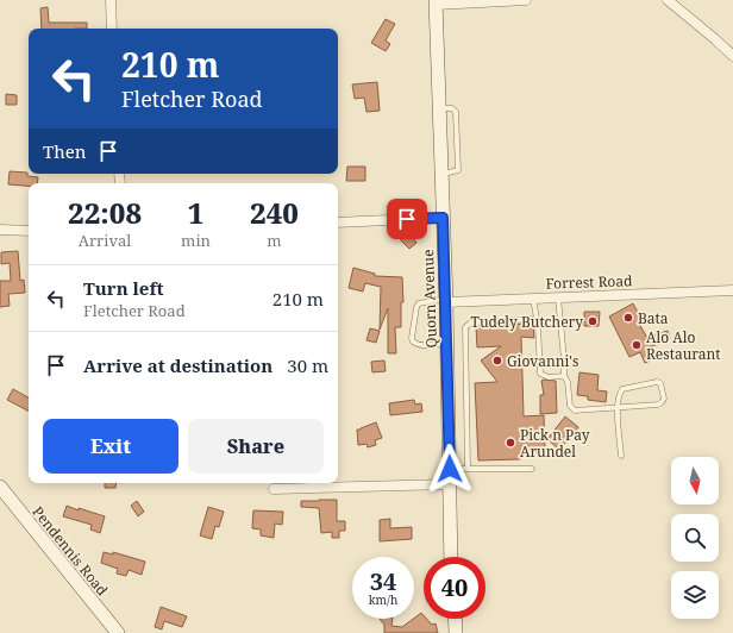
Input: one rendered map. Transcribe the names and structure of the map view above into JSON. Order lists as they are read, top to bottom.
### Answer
{
  "streets": {
    "street": ["Forrest Road", "Quorn Avenue", "Pendennis Road"]
  },
  "crossings": [
    ["Forrest Road", "Quorn Avenue"]
  ],
  "places": [
    "Bata",
    "Tudely Butchery",
    "Alo Alo Restaurant",
    "Giovanni's",
    "Pick n Pay Arundel"
  ],
  "north": "bottom",
  "page": {
    "turn": ["210 m", "Fletcher Road"],
    "then": "Then",
    "eta": [
      "22:08",
      "Arrival",
      "1",
      "min",
      "240",
      "m"
    ],
    "list": [
      {
        "name": "Turn left",
        "note": "Fletcher Road",
        "value": "210 m"
      },
      {
        "name": "Arrive at destination",
        "value": "30 m"
      }
    ],
    "buttons": ["Exit", "Share"],
    "speed": "34 km/h",
    "limit": "40"
  }
}
